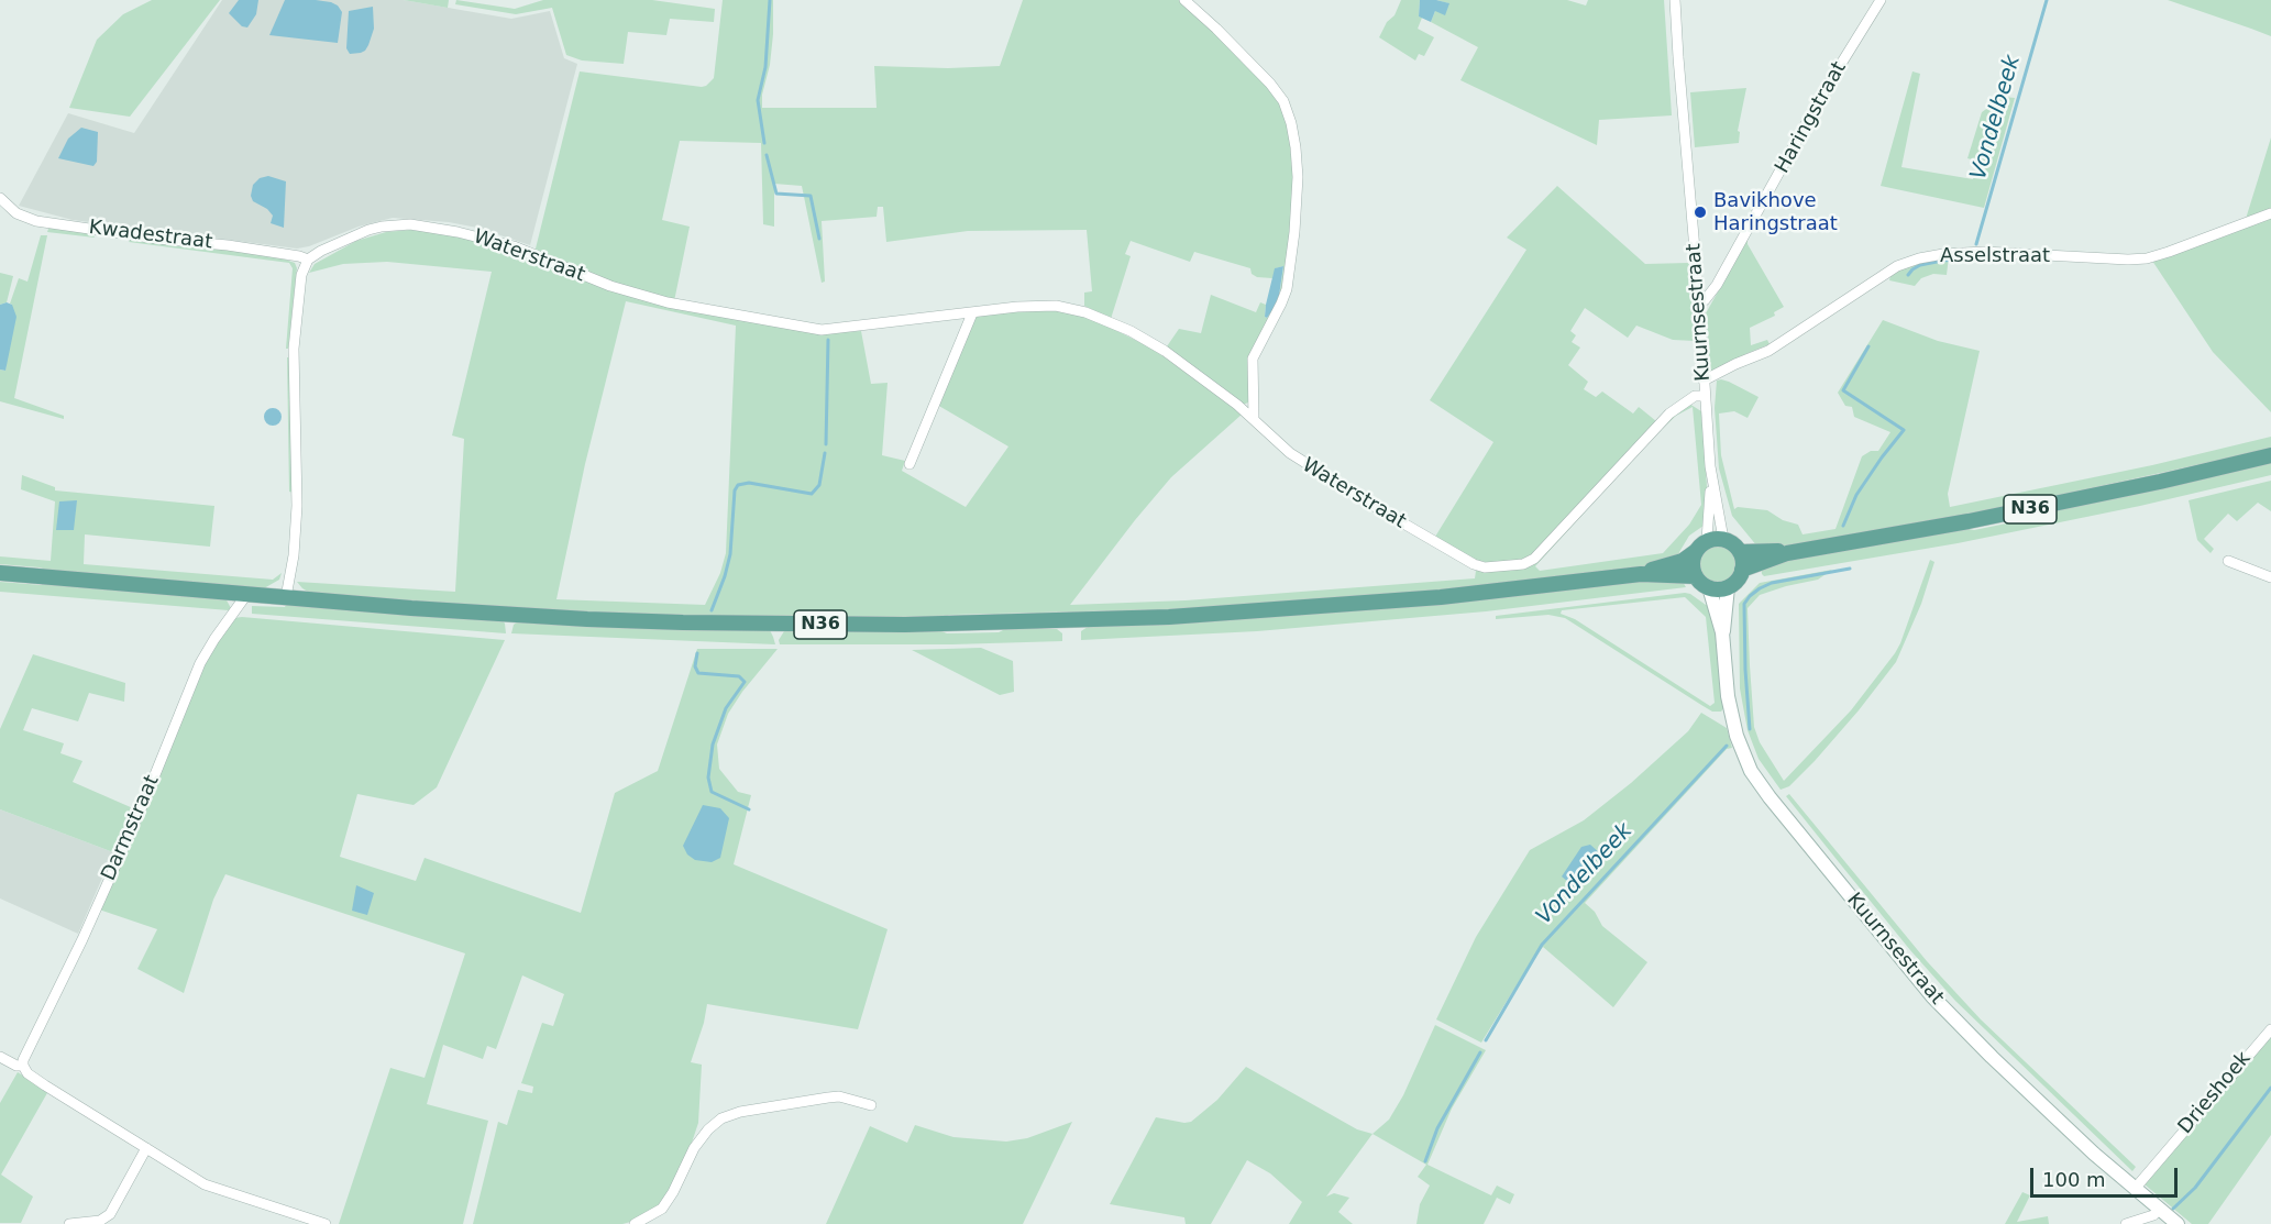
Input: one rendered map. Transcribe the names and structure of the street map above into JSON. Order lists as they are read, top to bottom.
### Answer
{
  "streets": {
    "main road": ["N36"],
    "street": [
      "Haringstraat",
      "Kwadestraat",
      "Waterstraat",
      "Asselstraat",
      "Kuurnsestraat",
      "Darmstraat",
      "Drieshoek"
    ]
  },
  "crossings": [
    ["Haringstraat", "Kuurnsestraat"],
    ["Kwadestraat", "Waterstraat"],
    ["Waterstraat", "Kuurnsestraat"],
    ["Asselstraat", "Kuurnsestraat"],
    ["Kuurnsestraat", "N36"],
    ["Kuurnsestraat", "Drieshoek"],
    ["N36", "Darmstraat"]
  ],
  "water": ["Vondelbeek"],
  "places": ["Bavikhove Haringstraat"],
  "scale_bar": "100 m"
}
